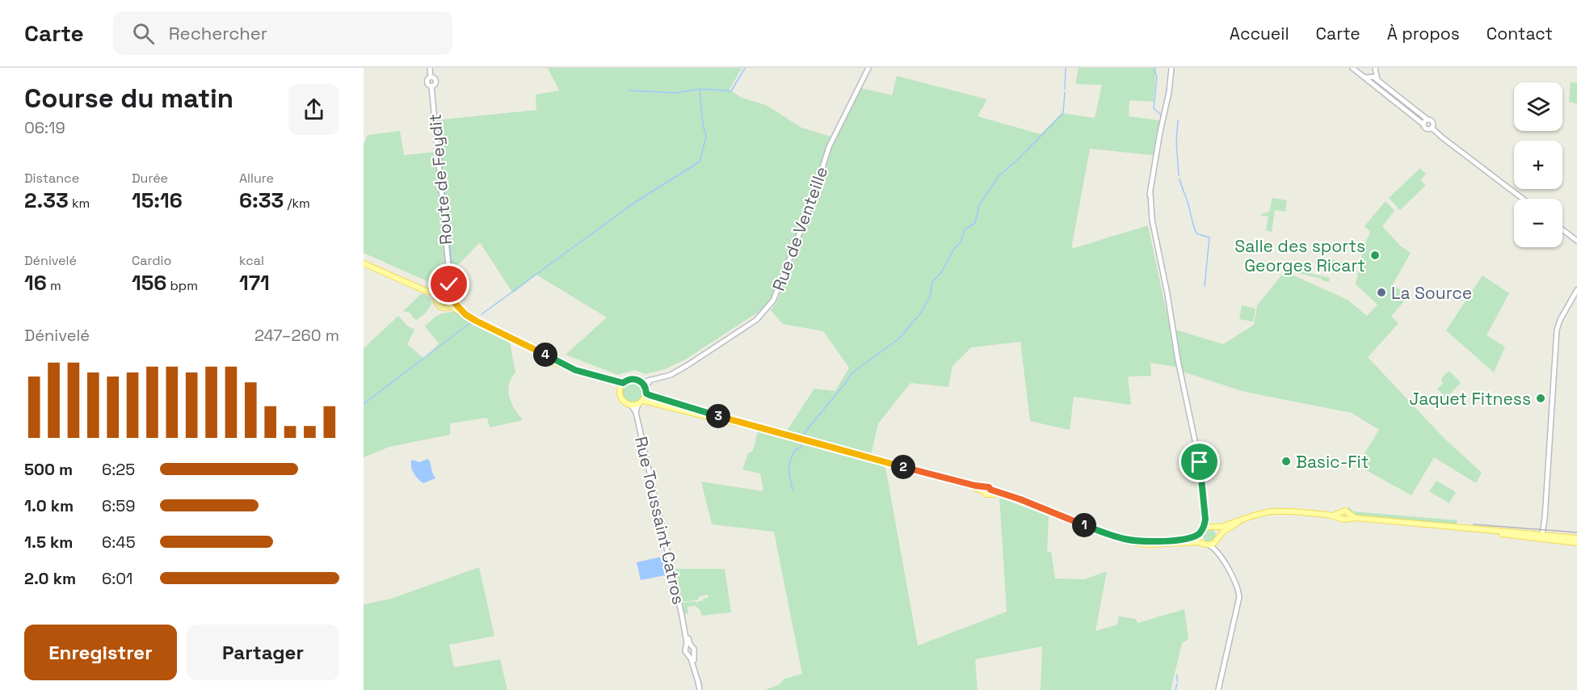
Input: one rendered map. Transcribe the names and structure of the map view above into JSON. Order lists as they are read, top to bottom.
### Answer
{
  "streets": {
    "street": ["Route de Feydit", "Rue de Venteille", "Rue Toussaint Catros"]
  },
  "crossings": [
    ["Rue de Venteille", "Rue Toussaint Catros"]
  ],
  "places": [
    "Salle des sports Georges Ricart",
    "La Source",
    "Jaquet Fitness",
    "Basic-Fit"
  ],
  "page": {
    "header": "Carte",
    "search": "Rechercher",
    "nav": [
      "Accueil",
      "Carte",
      "À propos",
      "Contact"
    ],
    "heading": ["Course du matin", "06:19"],
    "map_buttons": ["+", "−"],
    "stats": [
      ["Distance", "2.33 km"],
      ["Durée", "15:16"],
      ["Allure", "6:33 /km"],
      ["Dénivelé", "16 m"],
      ["Cardio", "156 bpm"],
      ["kcal", "171"]
    ],
    "chart": ["Dénivelé", "247–260 m"],
    "pins": [
      "4",
      "3",
      "2",
      "1"
    ],
    "list": [
      {
        "name": "500 m",
        "note": "6:25"
      },
      {
        "name": "1.0 km",
        "note": "6:59"
      },
      {
        "name": "1.5 km",
        "note": "6:45"
      },
      {
        "name": "2.0 km",
        "note": "6:01"
      }
    ],
    "buttons": ["Enregistrer", "Partager"]
  }
}
